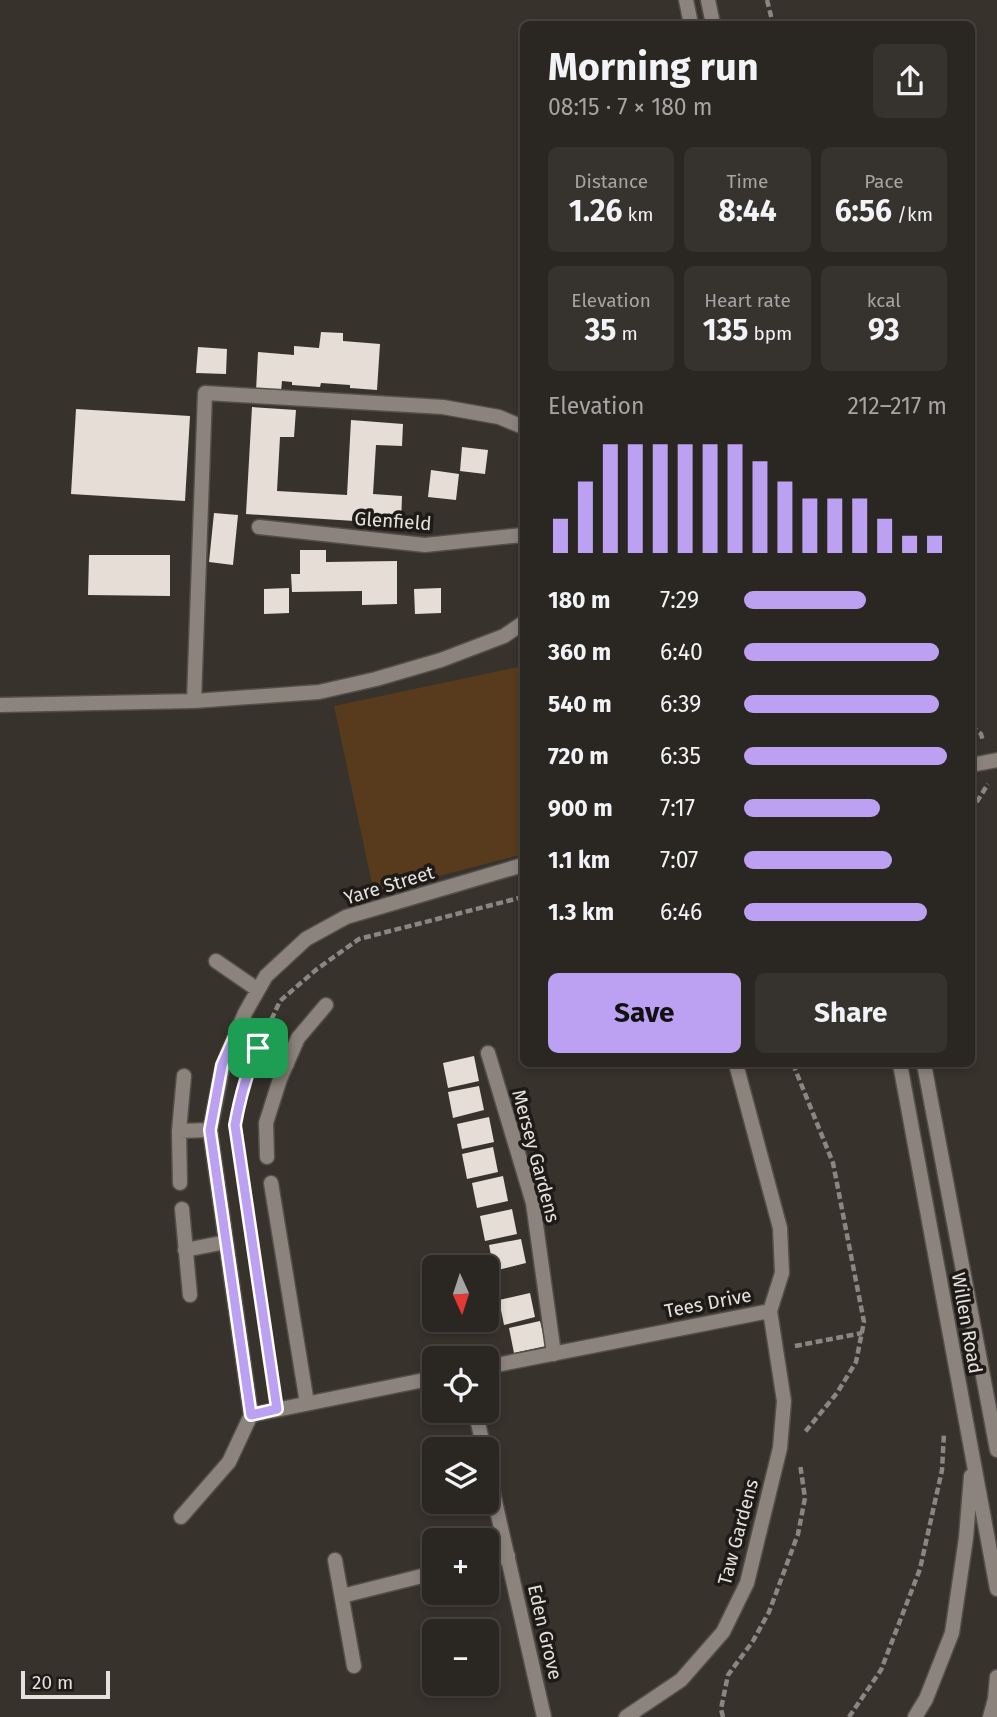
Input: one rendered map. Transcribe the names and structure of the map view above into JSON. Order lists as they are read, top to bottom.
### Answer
{
  "streets": {
    "street": [
      "Glenfield",
      "Yare Street",
      "Mersey Gardens",
      "Tees Drive",
      "Willen Road",
      "Taw Gardens",
      "Eden Grove"
    ]
  },
  "crossings": [
    ["Mersey Gardens", "Tees Drive"],
    ["Tees Drive", "Taw Gardens"]
  ],
  "scale_bar": "20 m",
  "north": "bottom",
  "page": {
    "heading": ["Morning run", "08:15 · 7 × 180 m"],
    "stats": [
      ["Distance", "1.26 km"],
      ["Time", "8:44"],
      ["Pace", "6:56 /km"],
      ["Elevation", "35 m"],
      ["Heart rate", "135 bpm"],
      ["kcal", "93"]
    ],
    "chart": ["Elevation", "212–217 m"],
    "list": [
      {
        "name": "180 m",
        "note": "7:29"
      },
      {
        "name": "360 m",
        "note": "6:40"
      },
      {
        "name": "540 m",
        "note": "6:39"
      },
      {
        "name": "720 m",
        "note": "6:35"
      },
      {
        "name": "900 m",
        "note": "7:17"
      },
      {
        "name": "1.1 km",
        "note": "7:07"
      },
      {
        "name": "1.3 km",
        "note": "6:46"
      }
    ],
    "buttons": ["Save", "Share"],
    "map_buttons": ["+", "−"],
    "scale": "20 m"
  }
}
